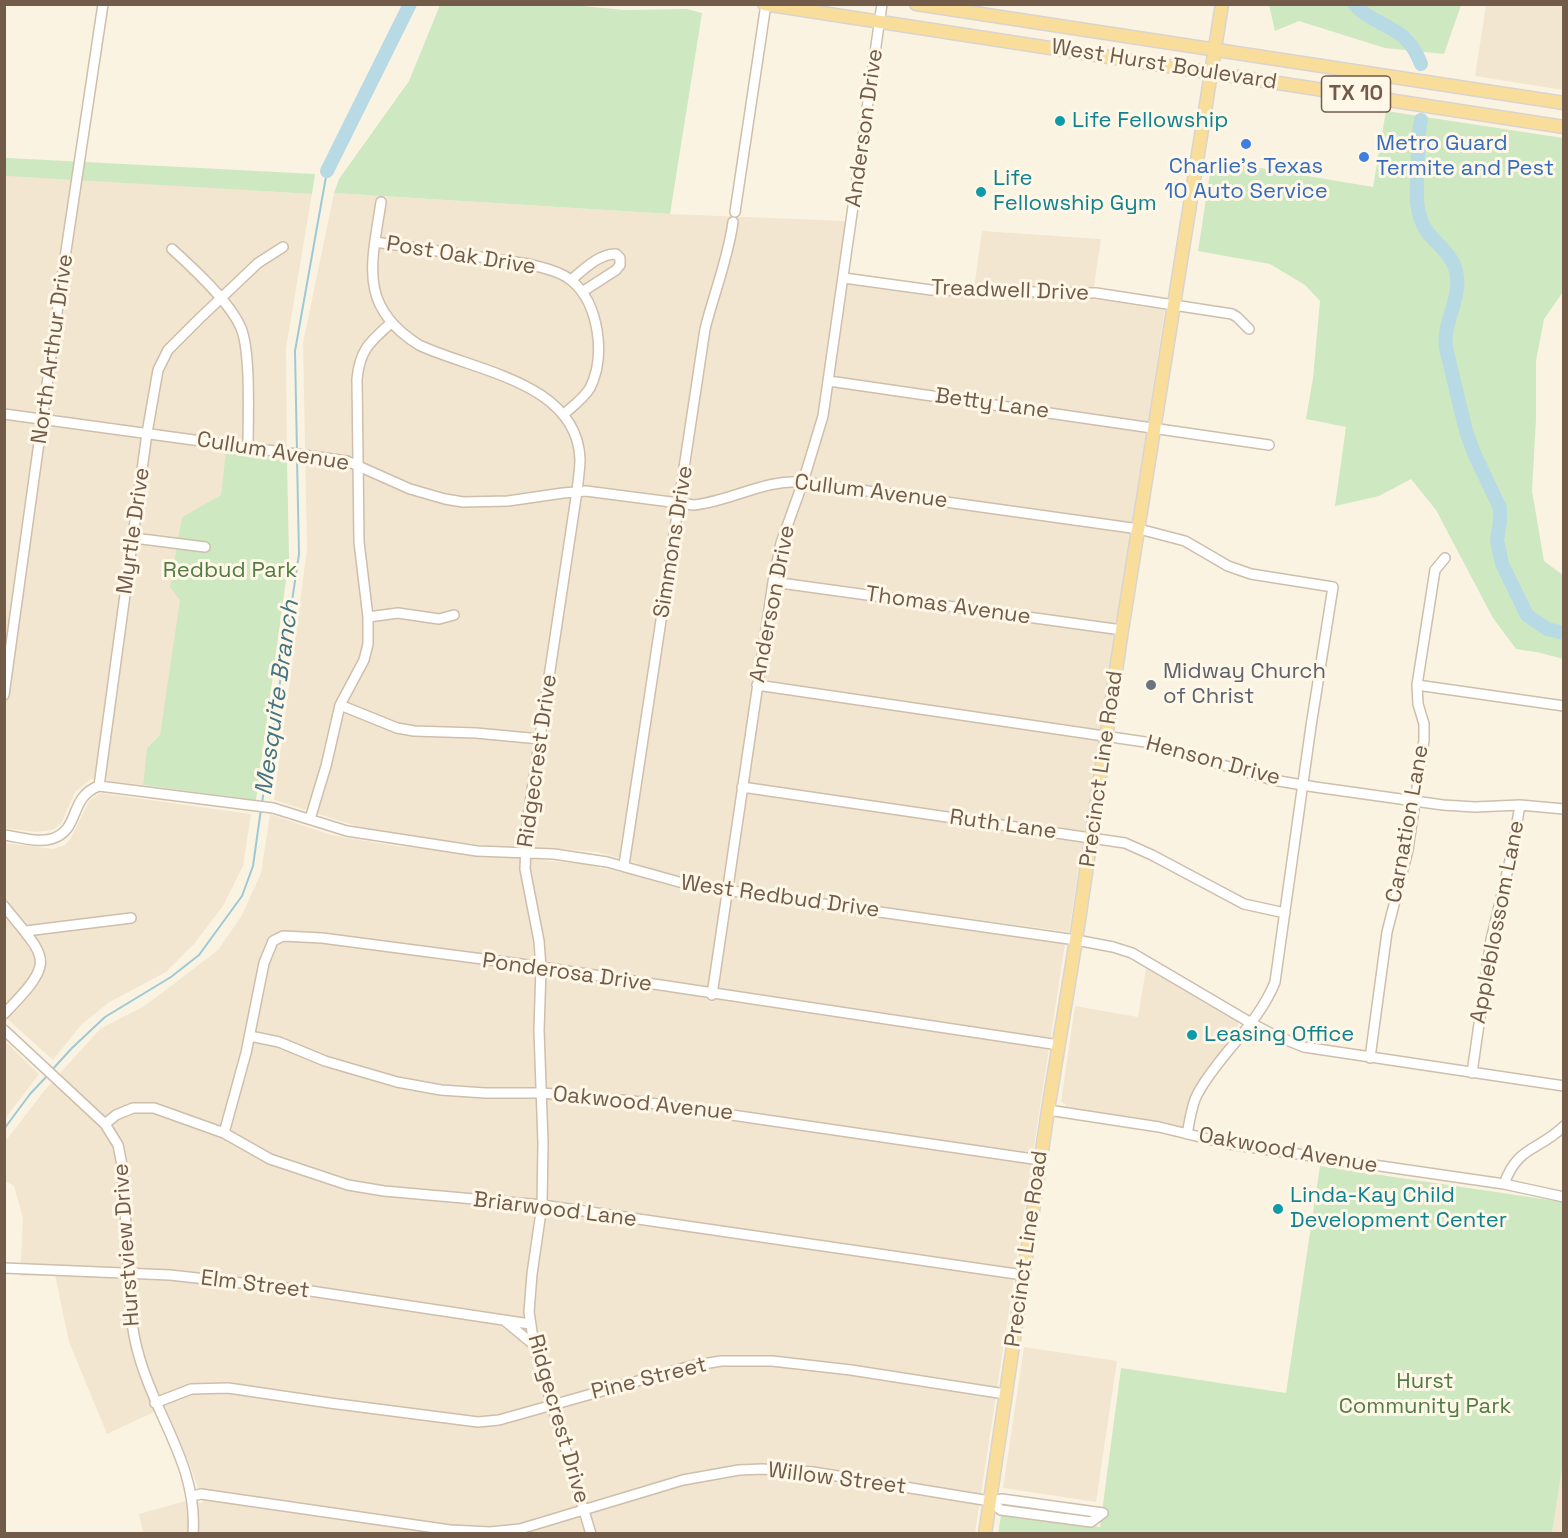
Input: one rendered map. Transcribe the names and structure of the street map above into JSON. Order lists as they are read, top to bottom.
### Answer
{
  "streets": {
    "main road": ["West Hurst Boulevard", "TX 10", "Precinct Line Road"],
    "street": [
      "Anderson Drive",
      "Post Oak Drive",
      "Treadwell Drive",
      "North Arthur Drive",
      "Betty Lane",
      "Cullum Avenue",
      "Myrtle Drive",
      "Simmons Drive",
      "Thomas Avenue",
      "Ridgecrest Drive",
      "Henson Drive",
      "Carnation Lane",
      "Ruth Lane",
      "West Redbud Drive",
      "Appleblossom Lane",
      "Ponderosa Drive",
      "Oakwood Avenue",
      "Briarwood Lane",
      "Hurstview Drive",
      "Elm Street",
      "Pine Street",
      "Willow Street"
    ]
  },
  "crossings": [
    ["West Hurst Boulevard", "Anderson Drive"],
    ["West Hurst Boulevard", "Precinct Line Road"],
    ["Anderson Drive", "Treadwell Drive"],
    ["Anderson Drive", "Betty Lane"],
    ["Anderson Drive", "Cullum Avenue"],
    ["Anderson Drive", "Thomas Avenue"],
    ["Anderson Drive", "Henson Drive"],
    ["Anderson Drive", "Ruth Lane"],
    ["Anderson Drive", "West Redbud Drive"],
    ["Anderson Drive", "Ponderosa Drive"],
    ["Post Oak Drive", "Ridgecrest Drive"],
    ["Treadwell Drive", "Precinct Line Road"],
    ["North Arthur Drive", "Cullum Avenue"],
    ["Betty Lane", "Precinct Line Road"],
    ["Cullum Avenue", "Myrtle Drive"],
    ["Cullum Avenue", "Simmons Drive"],
    ["Cullum Avenue", "Ridgecrest Drive"],
    ["Cullum Avenue", "Henson Drive"],
    ["Cullum Avenue", "Precinct Line Road"],
    ["Myrtle Drive", "West Redbud Drive"],
    ["Simmons Drive", "West Redbud Drive"],
    ["Thomas Avenue", "Precinct Line Road"],
    ["Ridgecrest Drive", "West Redbud Drive"],
    ["Ridgecrest Drive", "Ponderosa Drive"],
    ["Ridgecrest Drive", "Oakwood Avenue"],
    ["Ridgecrest Drive", "Briarwood Lane"],
    ["Ridgecrest Drive", "Elm Street"],
    ["Ridgecrest Drive", "Pine Street"],
    ["Ridgecrest Drive", "Willow Street"],
    ["Henson Drive", "Precinct Line Road"],
    ["Henson Drive", "Carnation Lane"],
    ["Henson Drive", "Appleblossom Lane"],
    ["Precinct Line Road", "Ruth Lane"],
    ["Precinct Line Road", "West Redbud Drive"],
    ["Precinct Line Road", "Ponderosa Drive"],
    ["Precinct Line Road", "Oakwood Avenue"],
    ["Precinct Line Road", "Briarwood Lane"],
    ["Precinct Line Road", "Pine Street"],
    ["Precinct Line Road", "Willow Street"],
    ["Carnation Lane", "West Redbud Drive"],
    ["West Redbud Drive", "Appleblossom Lane"],
    ["Ponderosa Drive", "Oakwood Avenue"],
    ["Ponderosa Drive", "Briarwood Lane"],
    ["Briarwood Lane", "Hurstview Drive"],
    ["Hurstview Drive", "Elm Street"],
    ["Hurstview Drive", "Pine Street"],
    ["Hurstview Drive", "Willow Street"]
  ],
  "water": ["Mesquite Branch"],
  "parks": ["Redbud Park", "Hurst Community Park"],
  "places": [
    "Life Fellowship",
    "Charlie's Texas 10 Auto Service",
    "Metro Guard Termite and Pest",
    "Life Fellowship Gym",
    "Midway Church of Christ",
    "Leasing Office",
    "Linda-Kay Child Development Center"
  ]
}
